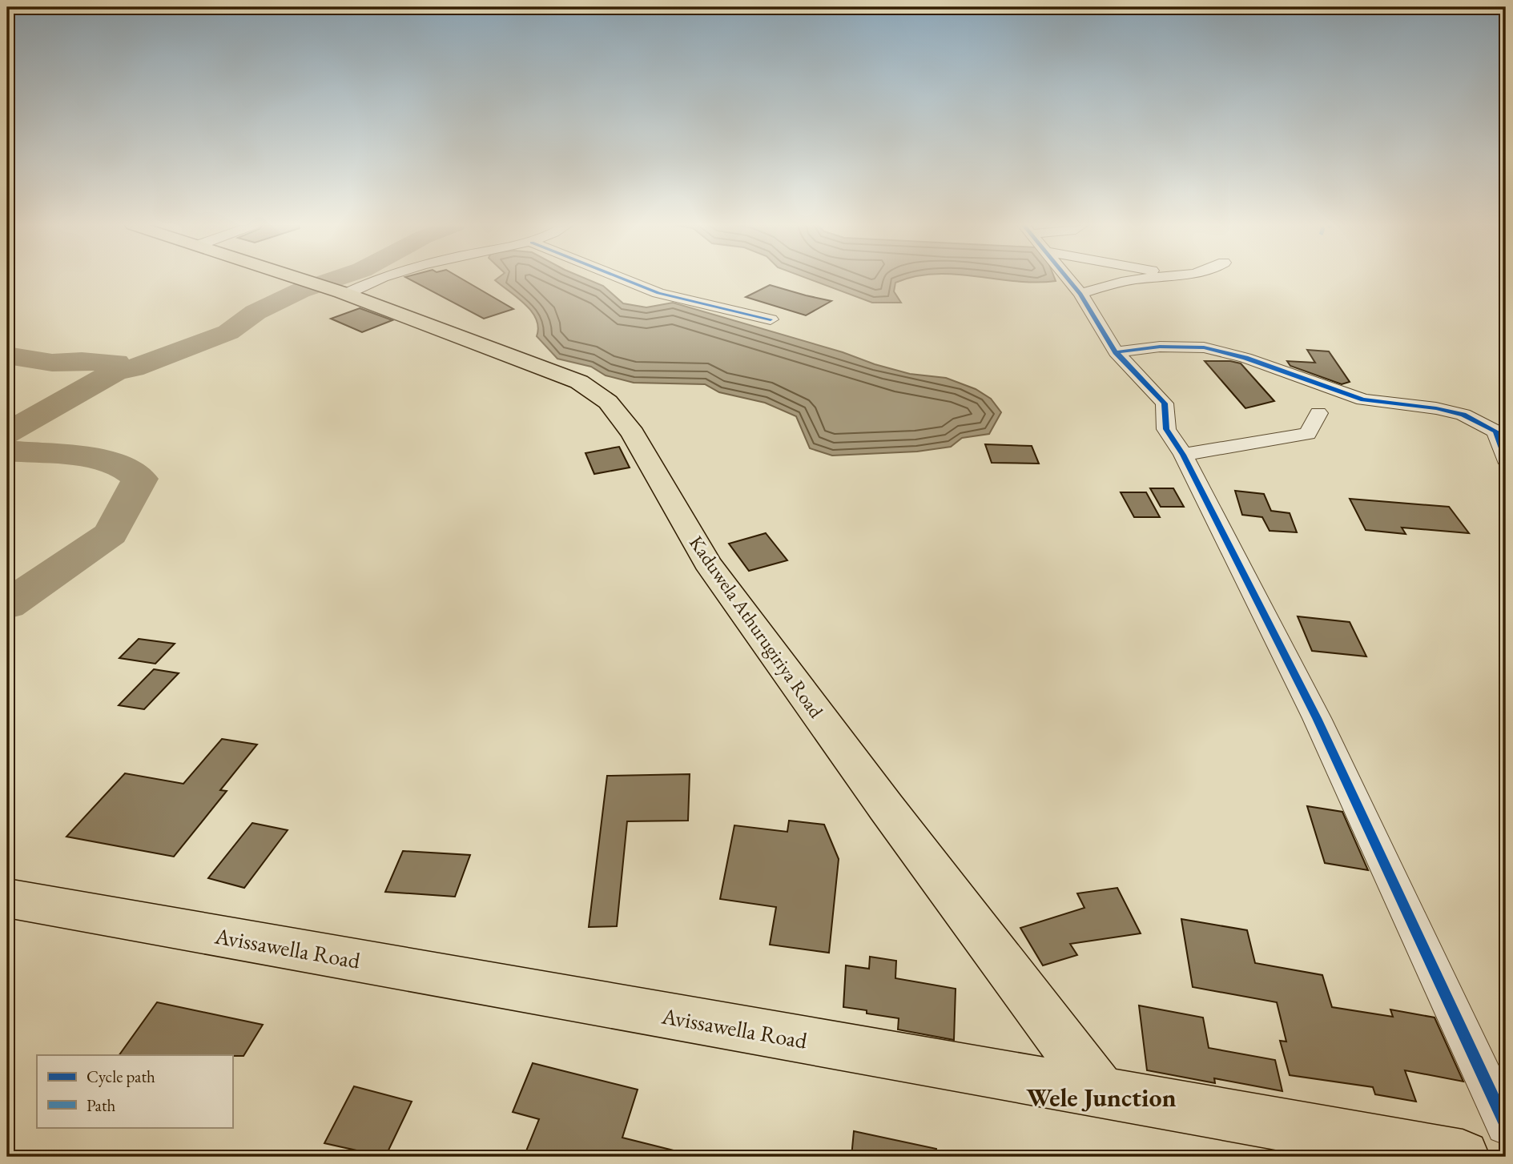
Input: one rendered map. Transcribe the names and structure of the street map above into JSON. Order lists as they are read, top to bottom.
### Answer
{
  "streets": {
    "main road": ["Kaduwela Athurugiriya Road", "Avissawella Road"]
  },
  "crossings": [
    ["Kaduwela Athurugiriya Road", "Avissawella Road"]
  ],
  "districts": ["Wele Junction"],
  "legend": ["Cycle path", "Path"]
}
